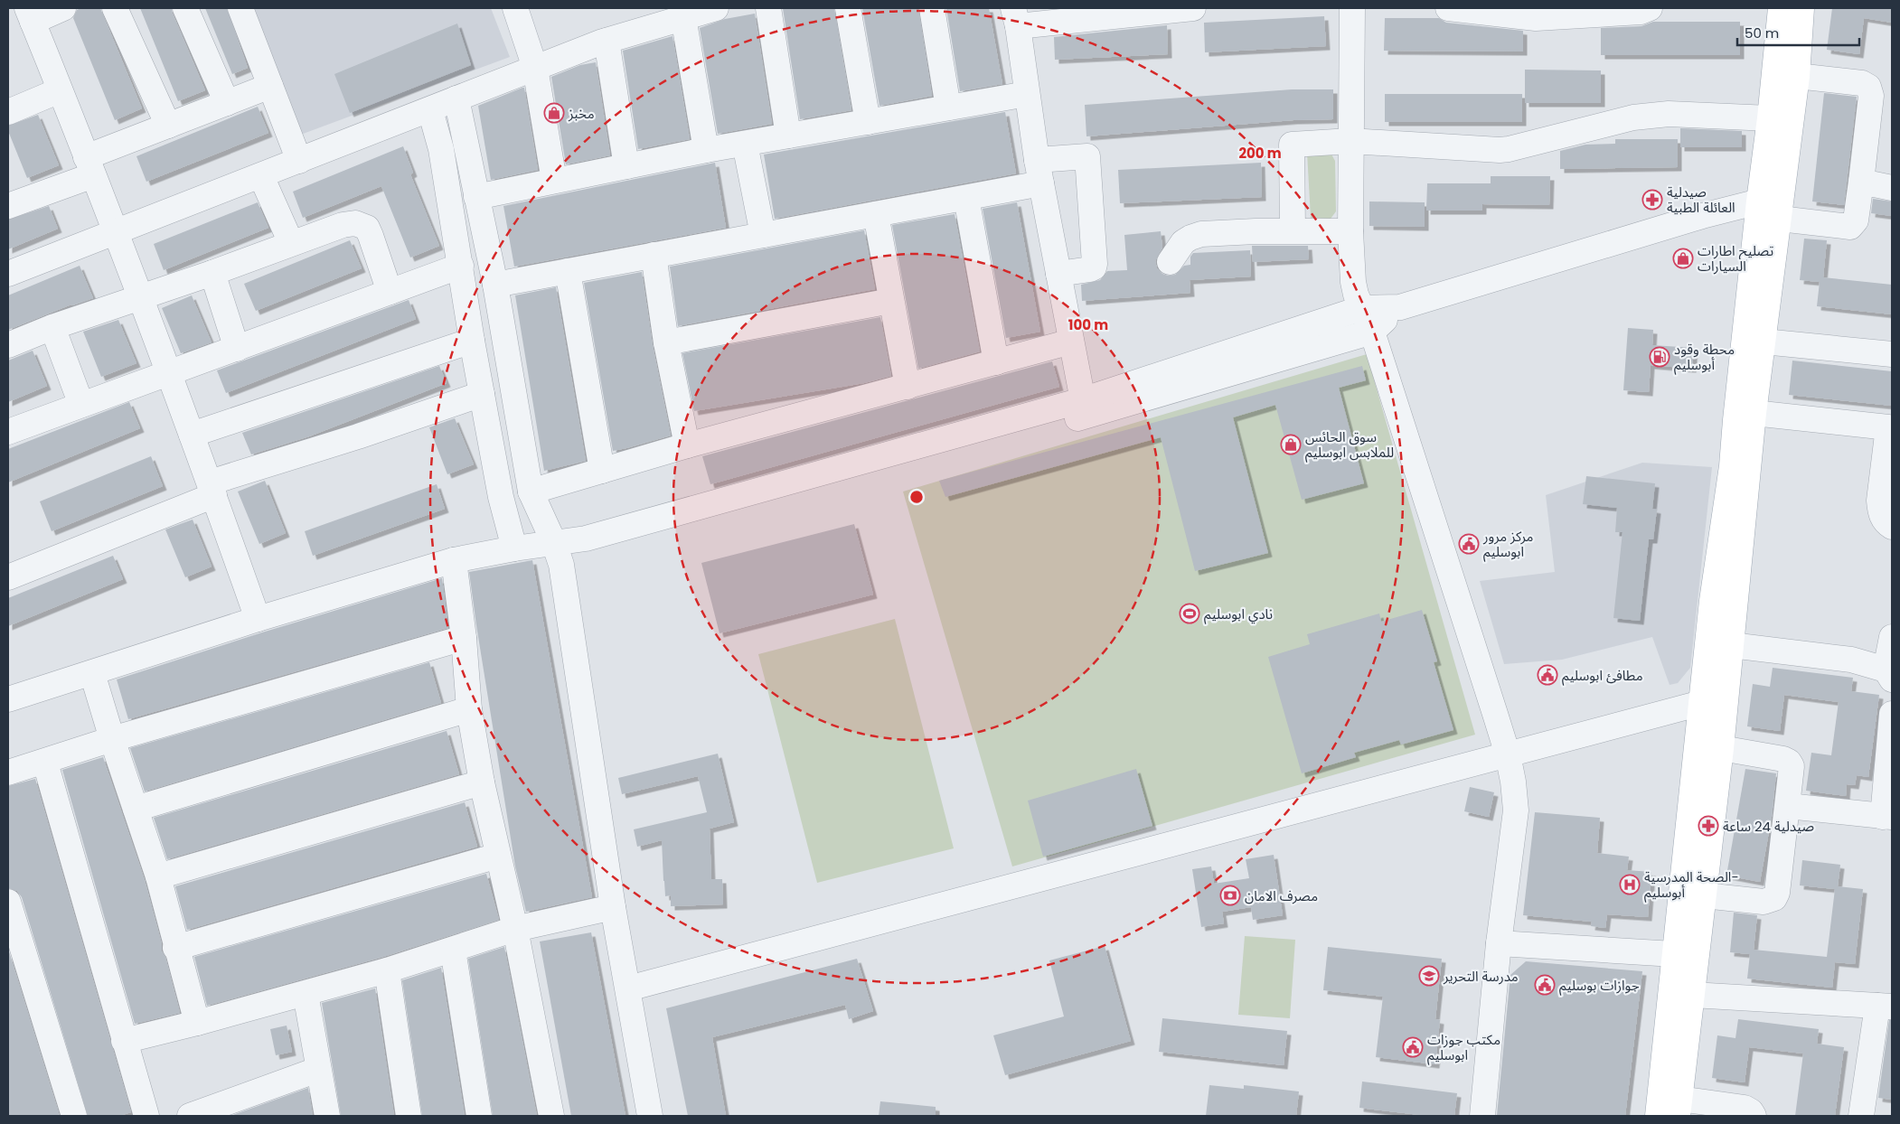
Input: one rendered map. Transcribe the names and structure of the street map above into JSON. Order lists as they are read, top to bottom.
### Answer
{
  "places": {
    "shop": ["مخبز", "تصليح اطارات السيارات", "سوق الحائس للملابس ابوسليم"],
    "pharmacy": ["صيدلية العائلة الطبية", "صيدلية 24 ساعة"],
    "fuel station": ["محطة وقود أبوسليم"],
    "public building": [
      "مركز مرور ابوسليم",
      "مطافئ ابوسليم",
      "جوازات بوسليم",
      "مكتب جوزات ابوسليم"
    ],
    "sports": ["نادي ابوسليم"],
    "hospital": ["الصحة المدرسية- أبوسليم"],
    "bank": ["مصرف الامان"],
    "school or university": ["مدرسة التحرير"]
  },
  "scale_bar": "50 m",
  "rings": ["200 m", "100 m"]
}
